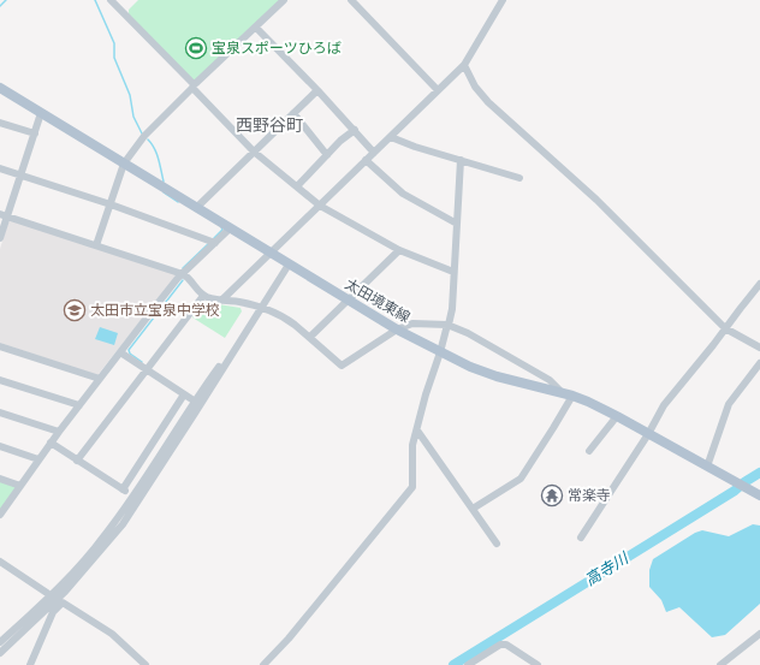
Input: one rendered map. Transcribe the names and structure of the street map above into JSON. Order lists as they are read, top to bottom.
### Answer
{
  "streets": {
    "main road": ["太田境東線"]
  },
  "districts": ["西野谷町"],
  "water": ["高寺川"],
  "places": {
    "sports": ["宝泉スポーツひろば"],
    "school or university": ["太田市立宝泉中学校"],
    "temple": ["常楽寺"]
  }
}
